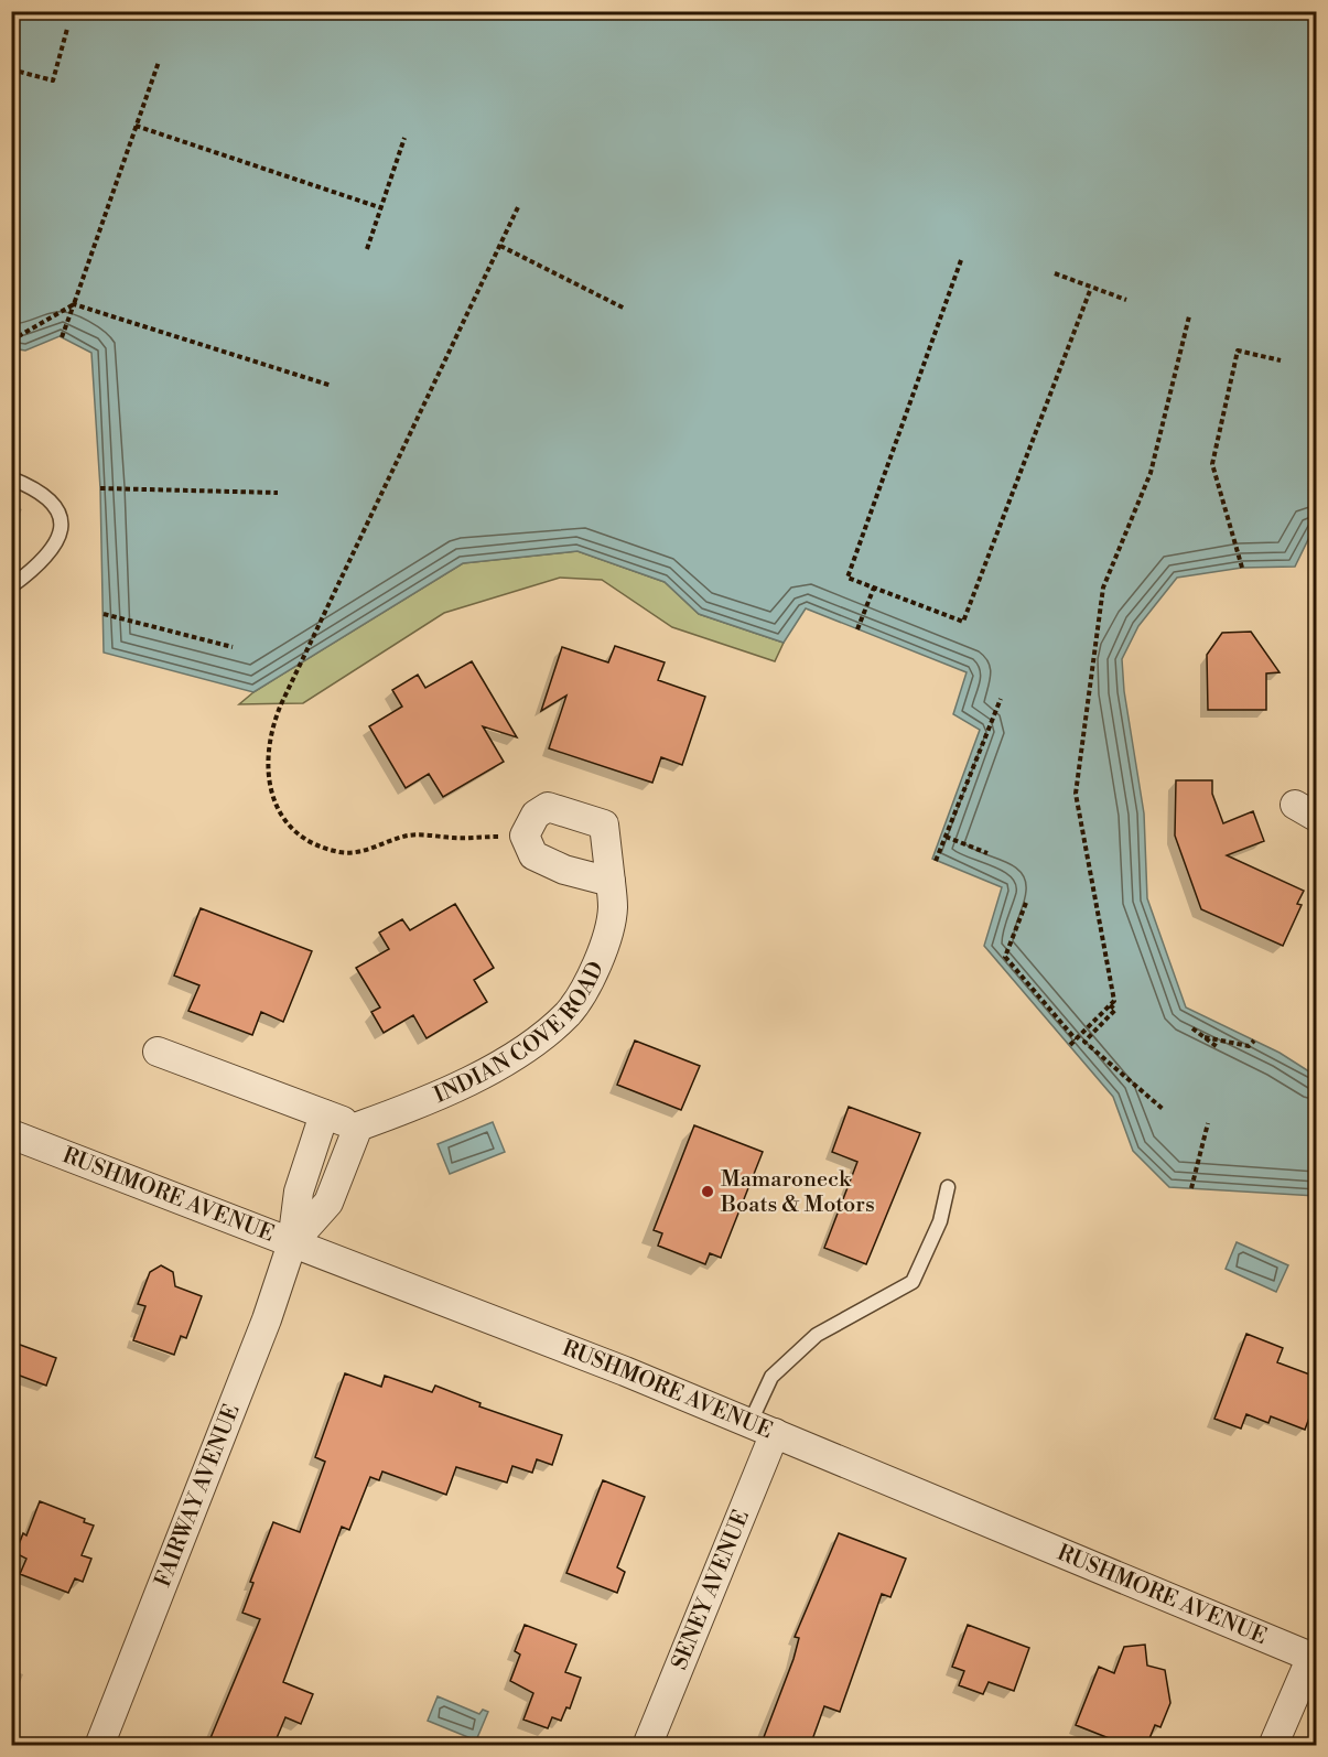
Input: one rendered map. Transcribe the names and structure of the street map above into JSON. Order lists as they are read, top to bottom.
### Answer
{
  "streets": {
    "street": [
      "INDIAN COVE ROAD",
      "RUSHMORE AVENUE",
      "FAIRWAY AVENUE",
      "SENEY AVENUE"
    ]
  },
  "crossings": [
    ["RUSHMORE AVENUE", "FAIRWAY AVENUE"],
    ["RUSHMORE AVENUE", "SENEY AVENUE"]
  ],
  "places": ["Mamaroneck Boats & Motors"]
}
